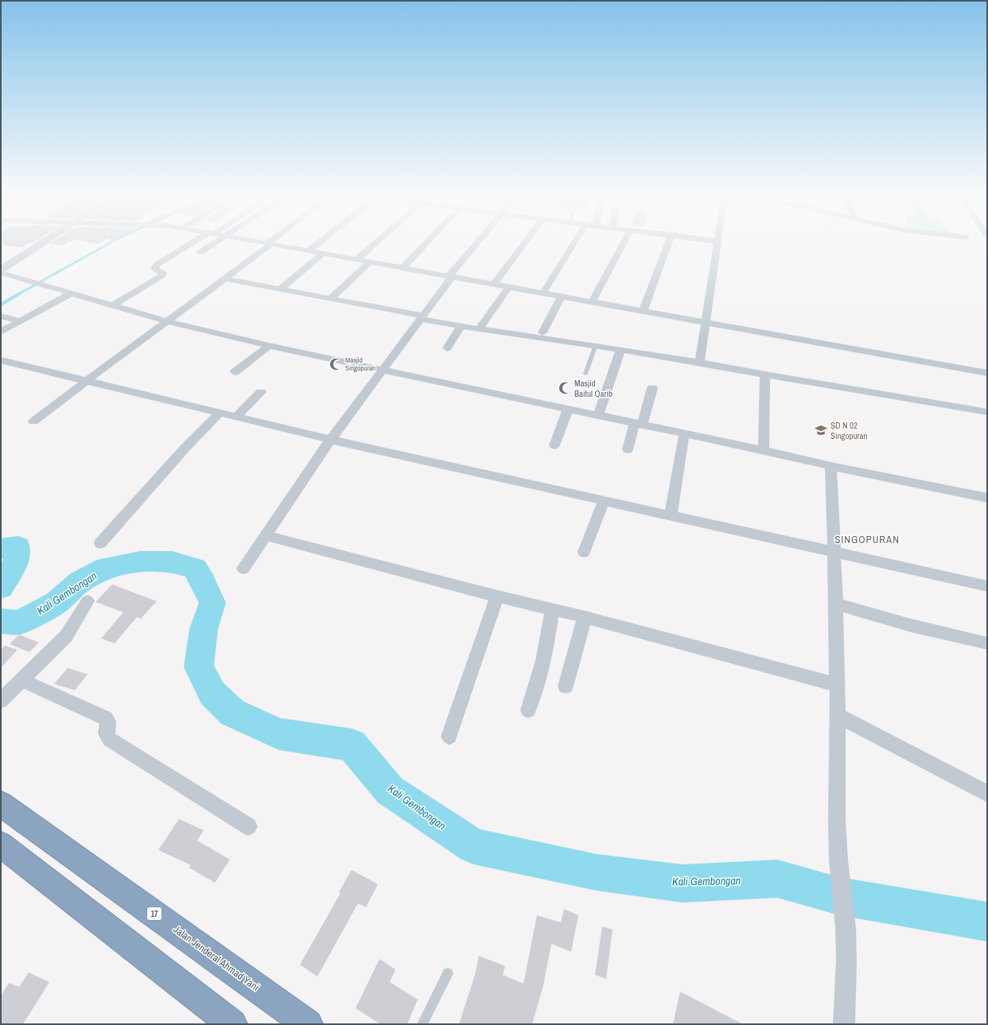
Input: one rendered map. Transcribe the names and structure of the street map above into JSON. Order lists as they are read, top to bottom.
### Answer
{
  "streets": {
    "highway": ["17", "Jalan Jenderal Ahmad Yani"]
  },
  "districts": ["SINGOPURAN"],
  "water": ["Kali Gembongan"],
  "places": {
    "mosque": ["Masjid Singopuran", "Masjid Baitul Qarib"],
    "school or university": ["SD N 02 Singopuran"]
  }
}
